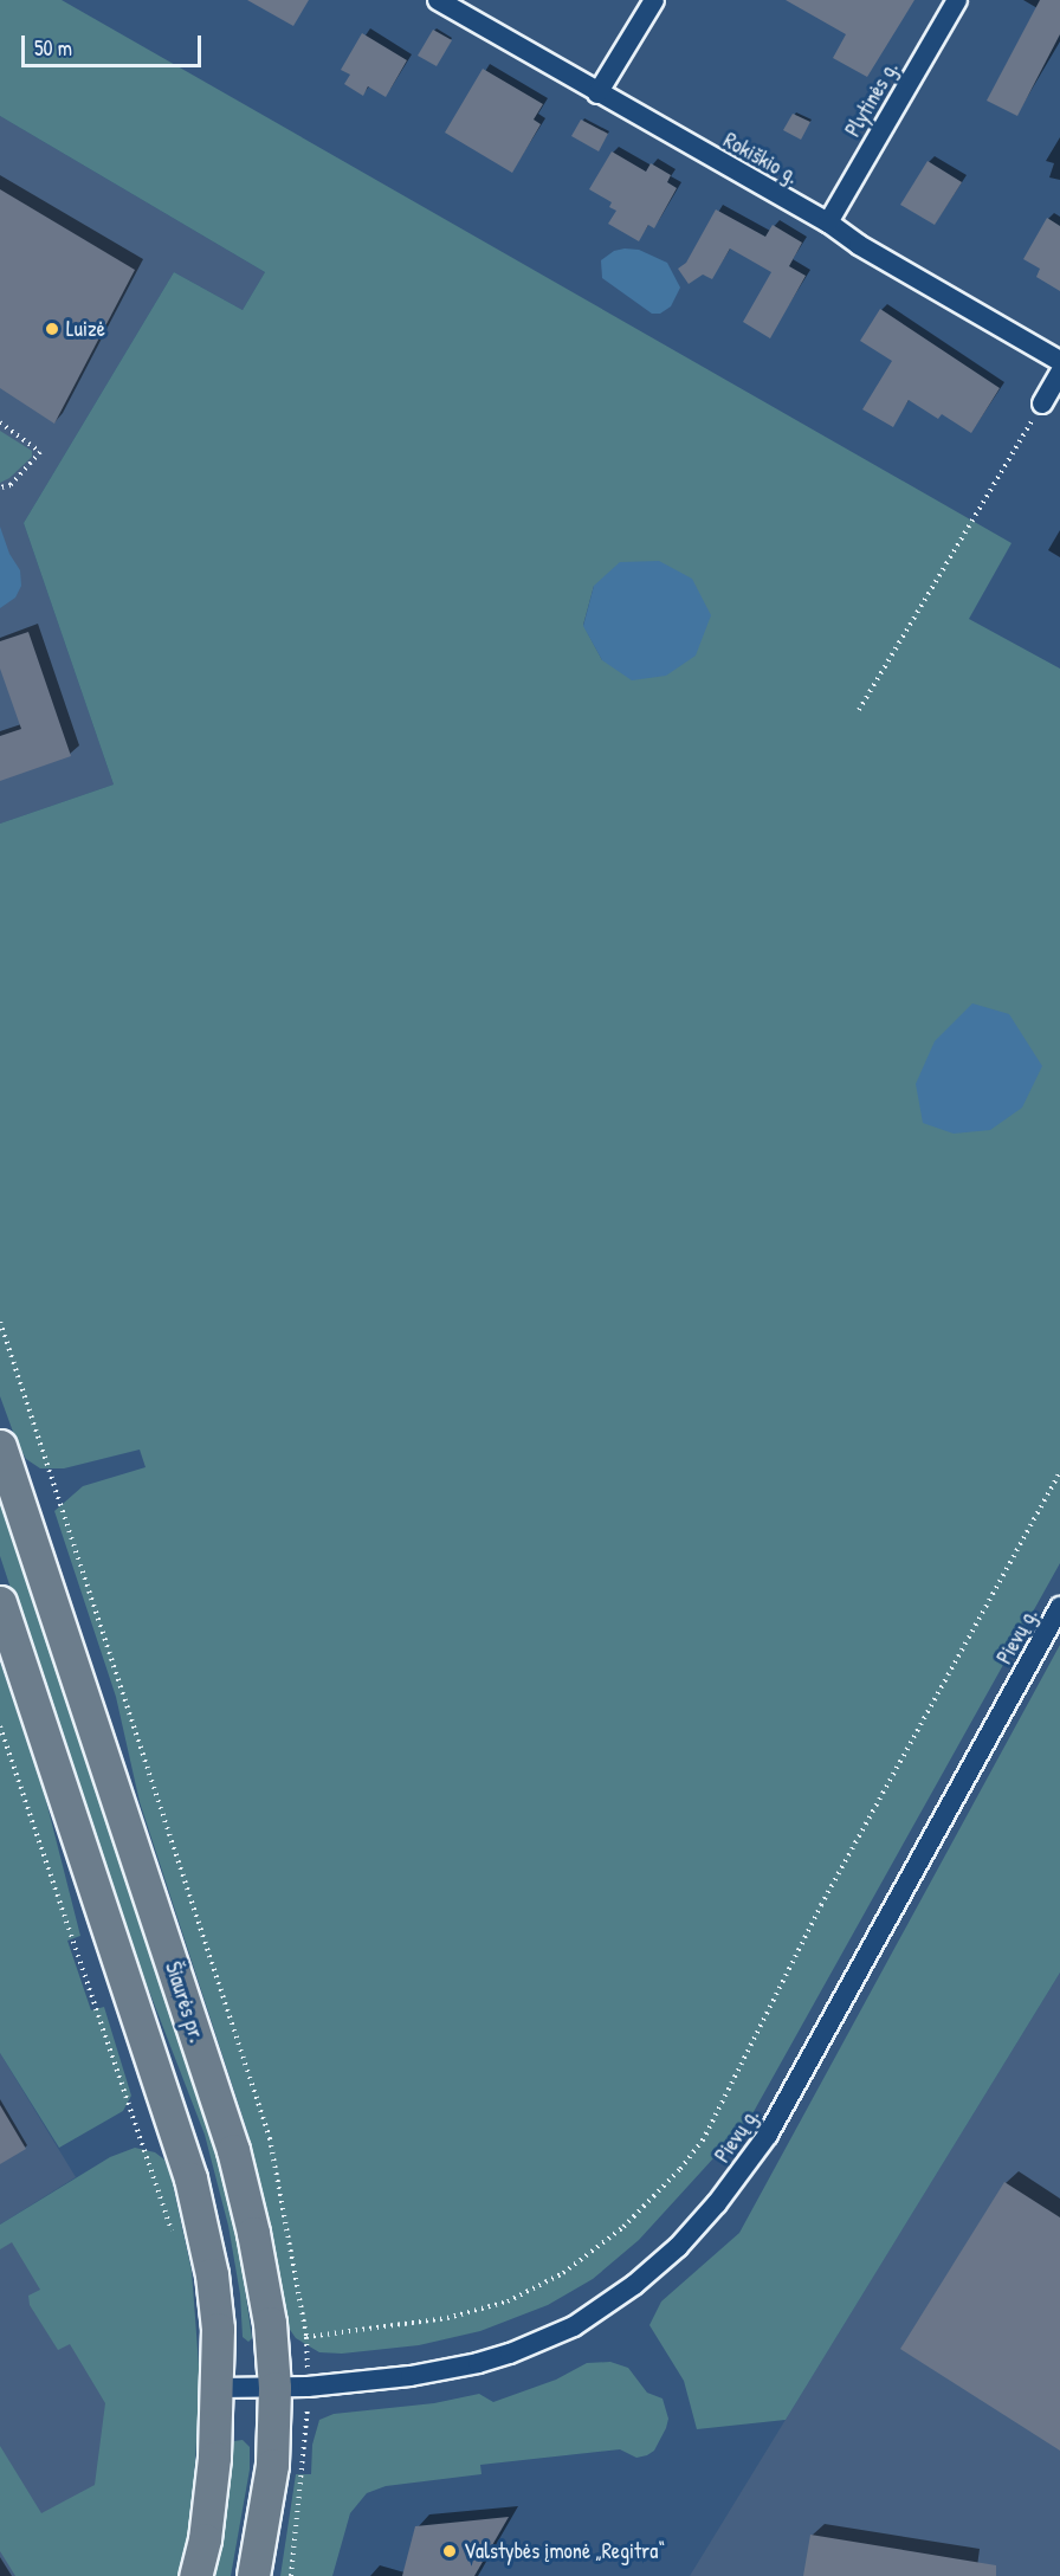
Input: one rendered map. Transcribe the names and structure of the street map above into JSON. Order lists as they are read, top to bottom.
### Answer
{
  "streets": {
    "main road": ["Šiaurės pr."],
    "street": ["Plytinės g.", "Rokiškio g.", "Pievų g."]
  },
  "crossings": [
    ["Plytinės g.", "Rokiškio g."],
    ["Pievų g.", "Šiaurės pr."]
  ],
  "places": ["Luizė", "Valstybės įmonė „Regitra“"],
  "scale_bar": "50 m"
}
